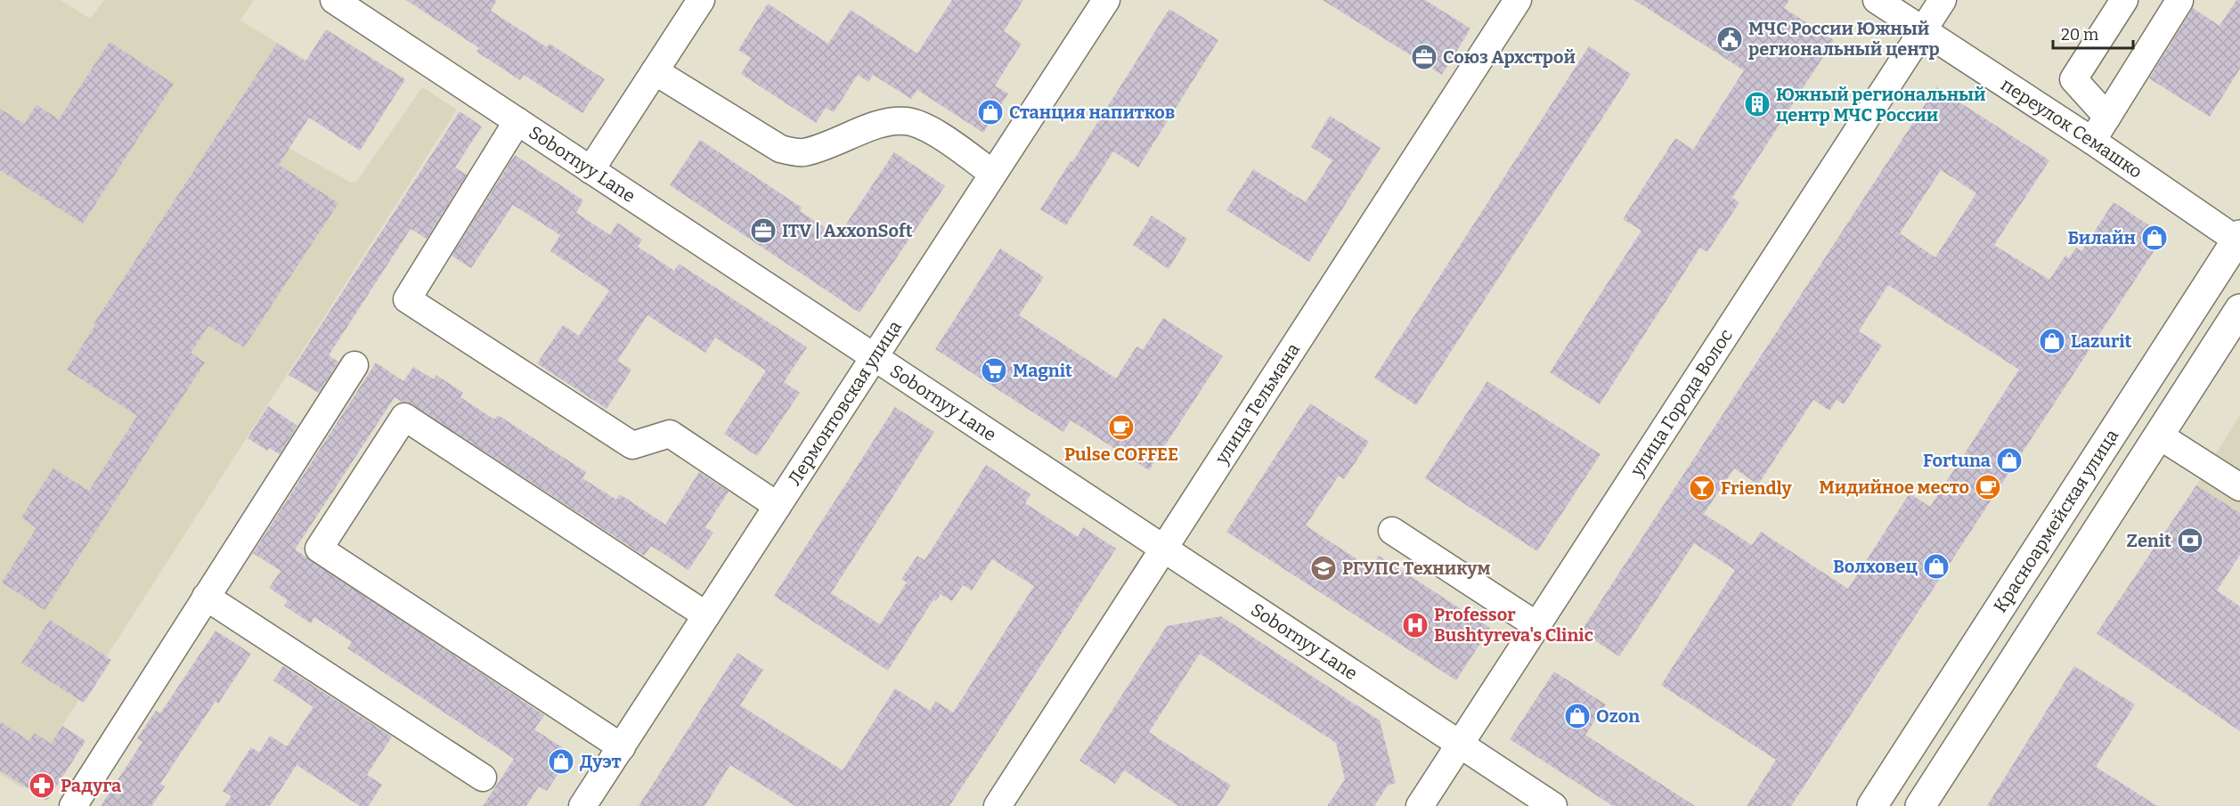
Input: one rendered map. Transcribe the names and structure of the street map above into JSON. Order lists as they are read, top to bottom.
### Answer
{
  "streets": {
    "main road": ["Красноармейская улица"],
    "street": [
      "переулок Семашко",
      "Sobornyy Lane",
      "улица Тельмана",
      "улица Города Волос",
      "Лермонтовская улица"
    ]
  },
  "crossings": [
    ["переулок Семашко", "улица Города Волос"],
    ["переулок Семашко", "Красноармейская улица"],
    ["Sobornyy Lane", "улица Тельмана"],
    ["Sobornyy Lane", "улица Города Волос"],
    ["Sobornyy Lane", "Лермонтовская улица"]
  ],
  "places": {
    "public building": ["МЧС России Южный региональный центр"],
    "office": ["Союз Архстрой", "ITV | AxxonSoft"],
    "building": ["Южный региональный центр МЧС России"],
    "shop": [
      "Станция напитков",
      "Билайн",
      "Lazurit",
      "Fortuna",
      "Волховец",
      "Ozon",
      "Дуэт"
    ],
    "supermarket": ["Magnit"],
    "cafe": ["Pulse COFFEE", "Мидийное место"],
    "bar": ["Friendly"],
    "bank": ["Zenit"],
    "school or university": ["РГУПС Техникум"],
    "hospital": ["Professor Bushtyreva's Clinic"],
    "pharmacy": ["Радуга"]
  },
  "scale_bar": "20 m"
}
